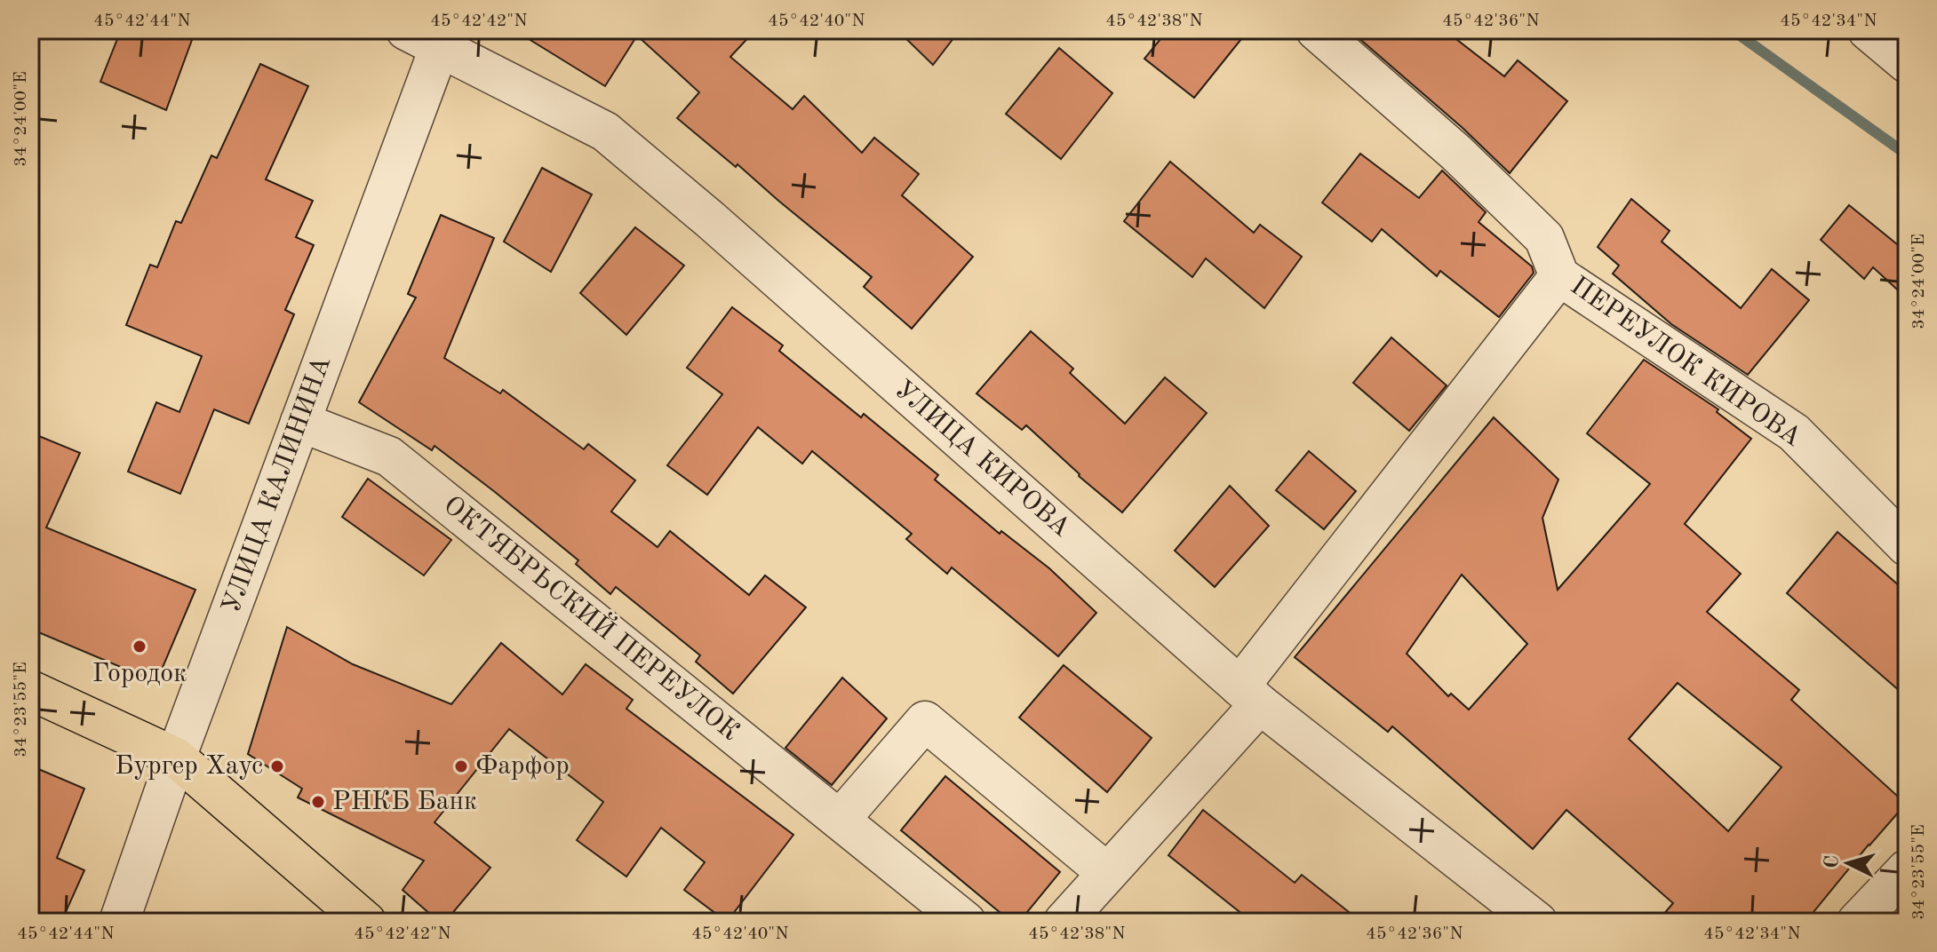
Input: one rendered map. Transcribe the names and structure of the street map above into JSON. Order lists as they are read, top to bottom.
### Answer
{
  "streets": {
    "street": [
      "ПЕРЕУЛОК КИРОВА",
      "УЛИЦА КИРОВА",
      "УЛИЦА КАЛИНИНА",
      "ОКТЯБРЬСКИЙ ПЕРЕУЛОК"
    ]
  },
  "crossings": [
    ["УЛИЦА КИРОВА", "УЛИЦА КАЛИНИНА"],
    ["УЛИЦА КАЛИНИНА", "ОКТЯБРЬСКИЙ ПЕРЕУЛОК"]
  ],
  "places": [
    "Городок",
    "Бургер Хаус",
    "Фарфор",
    "РНКБ Банк"
  ],
  "north": "left",
  "coordinates": [
    "45°42'44\"N",
    "45°42'42\"N",
    "45°42'40\"N",
    "45°42'38\"N",
    "45°42'36\"N",
    "45°42'34\"N",
    "34°24'00\"E",
    "34°23'55\"E"
  ]
}
